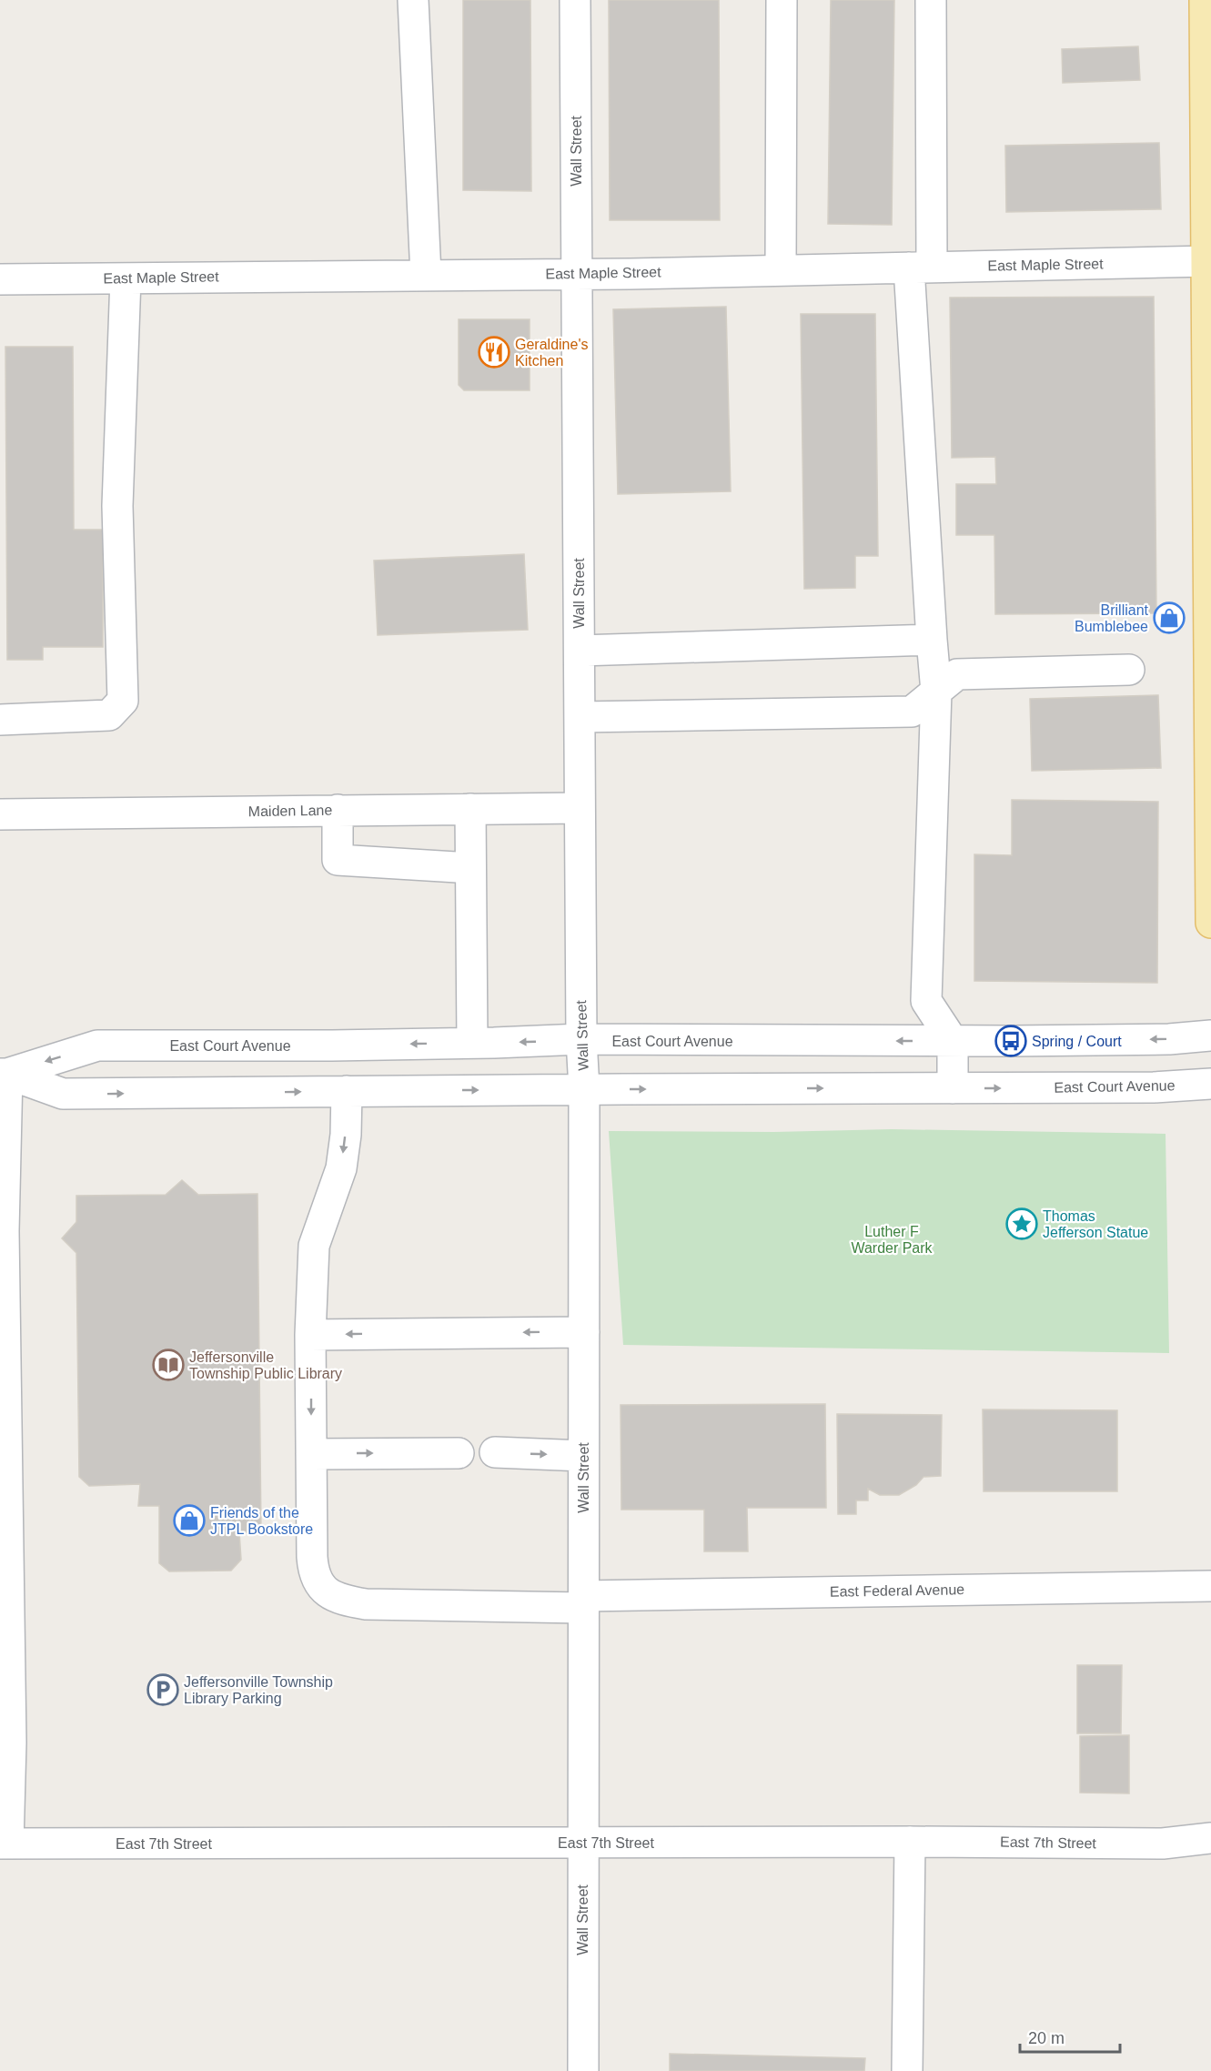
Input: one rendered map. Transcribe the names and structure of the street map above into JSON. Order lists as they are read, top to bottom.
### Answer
{
  "streets": {
    "street": [
      "Wall Street",
      "East Maple Street",
      "Maiden Lane",
      "East Court Avenue",
      "East Federal Avenue",
      "East 7th Street"
    ]
  },
  "crossings": [
    ["Wall Street", "East Maple Street"],
    ["Wall Street", "Maiden Lane"],
    ["Wall Street", "East Court Avenue"],
    ["Wall Street", "East Federal Avenue"],
    ["Wall Street", "East 7th Street"],
    ["East Court Avenue", "East Federal Avenue"]
  ],
  "parks": ["Luther F Warder Park"],
  "places": {
    "restaurant": ["Geraldine's Kitchen"],
    "shop": ["Brilliant Bumblebee", "Friends of the JTPL Bookstore"],
    "bus stop": ["Spring / Court"],
    "place": ["Thomas Jefferson Statue"],
    "library": ["Jeffersonville Township Public Library"],
    "parking": ["Jeffersonville Township Library Parking"]
  },
  "scale_bar": "20 m"
}
